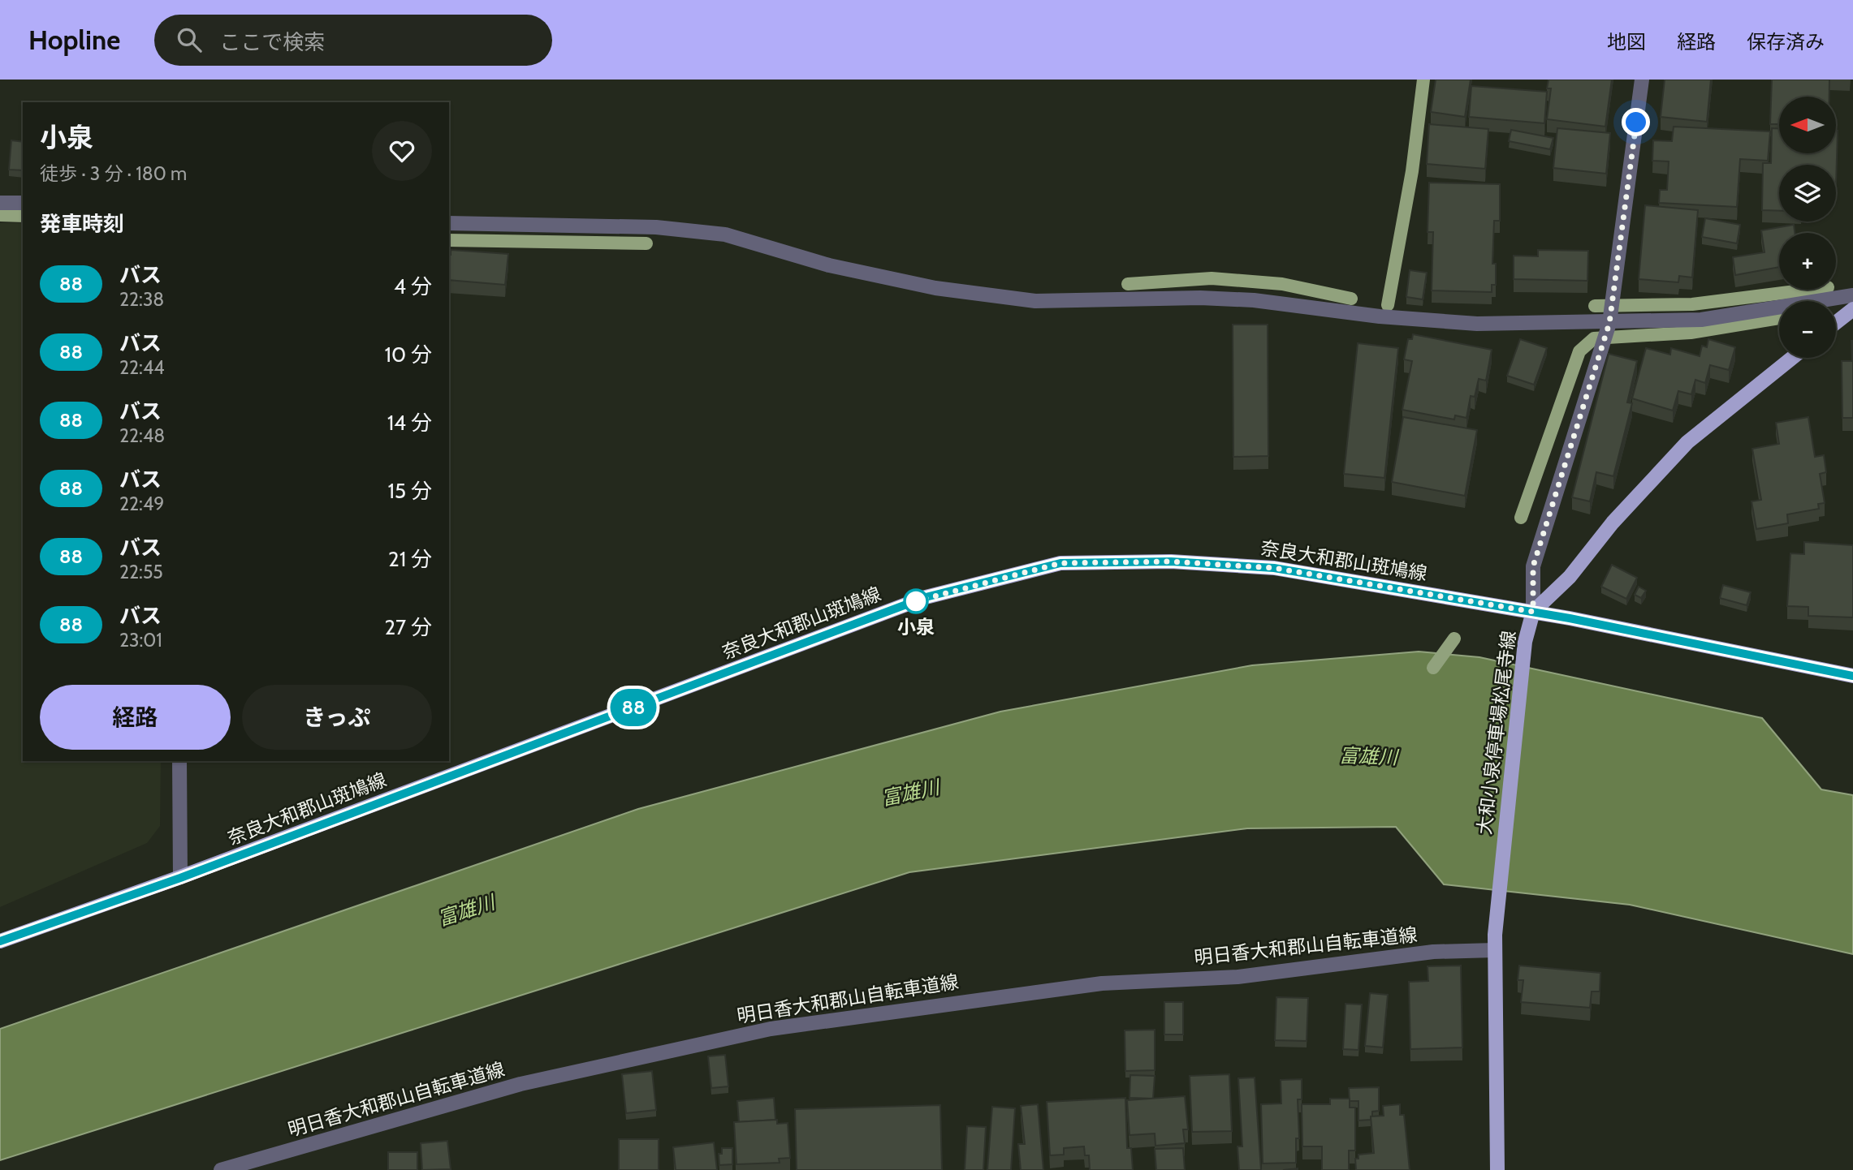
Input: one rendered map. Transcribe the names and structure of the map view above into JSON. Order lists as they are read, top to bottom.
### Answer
{
  "streets": {
    "main road": ["奈良大和郡山斑鳩線", "大和小泉停車場松尾寺線"],
    "street": ["明日香大和郡山自転車道線"]
  },
  "crossings": [
    ["奈良大和郡山斑鳩線", "大和小泉停車場松尾寺線"],
    ["大和小泉停車場松尾寺線", "明日香大和郡山自転車道線"]
  ],
  "water": ["富雄川"],
  "places": ["小泉"],
  "lines": ["bus line 88"],
  "north": "left",
  "page": {
    "header": "Hopline",
    "search": "ここで検索",
    "nav": ["地図", "経路", "保存済み"],
    "on_map": "88",
    "map_buttons": ["+", "−"],
    "heading": [
      ["小泉", "徒歩 · 3 分 · 180 m"],
      "発車時刻"
    ],
    "list": [
      {
        "mark": "88",
        "name": "バス",
        "note": "22:38",
        "value": "4 分"
      },
      {
        "mark": "88",
        "name": "バス",
        "note": "22:44",
        "value": "10 分"
      },
      {
        "mark": "88",
        "name": "バス",
        "note": "22:48",
        "value": "14 分"
      },
      {
        "mark": "88",
        "name": "バス",
        "note": "22:49",
        "value": "15 分"
      },
      {
        "mark": "88",
        "name": "バス",
        "note": "22:55",
        "value": "21 分"
      },
      {
        "mark": "88",
        "name": "バス",
        "note": "23:01",
        "value": "27 分"
      }
    ],
    "buttons": ["経路", "きっぷ"]
  }
}
